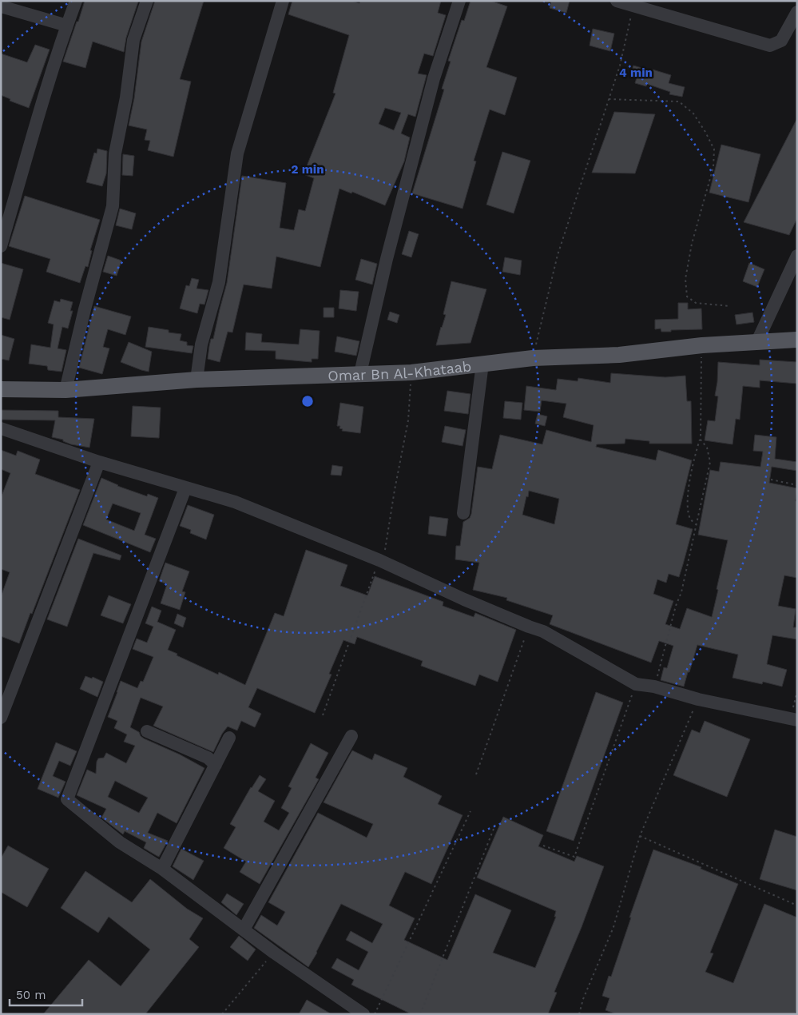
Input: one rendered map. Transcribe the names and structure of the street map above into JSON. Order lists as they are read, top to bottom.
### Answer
{
  "streets": {
    "main road": ["Omar Bn Al-Khataab"]
  },
  "scale_bar": "50 m",
  "rings": ["4 min", "2 min"]
}
